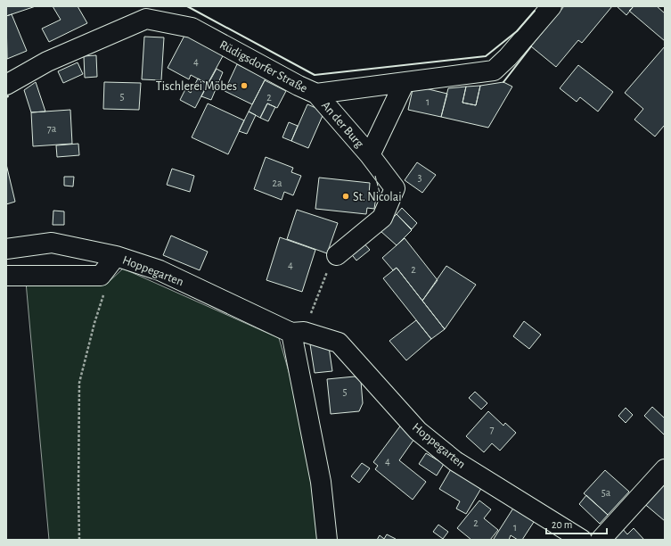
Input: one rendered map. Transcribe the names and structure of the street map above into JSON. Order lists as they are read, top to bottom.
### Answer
{
  "streets": {
    "street": ["Rüdigsdorfer Straße", "An der Burg", "Hoppegarten"]
  },
  "crossings": [
    ["Rüdigsdorfer Straße", "An der Burg"]
  ],
  "places": ["Tischlerei Möbes", "St. Nicolai"],
  "house_numbers": [
    "4",
    "5",
    "2",
    "1",
    "7a",
    "3",
    "2a",
    "4",
    "2",
    "5",
    "7",
    "4",
    "5a",
    "2",
    "1"
  ],
  "scale_bar": "20 m"
}
